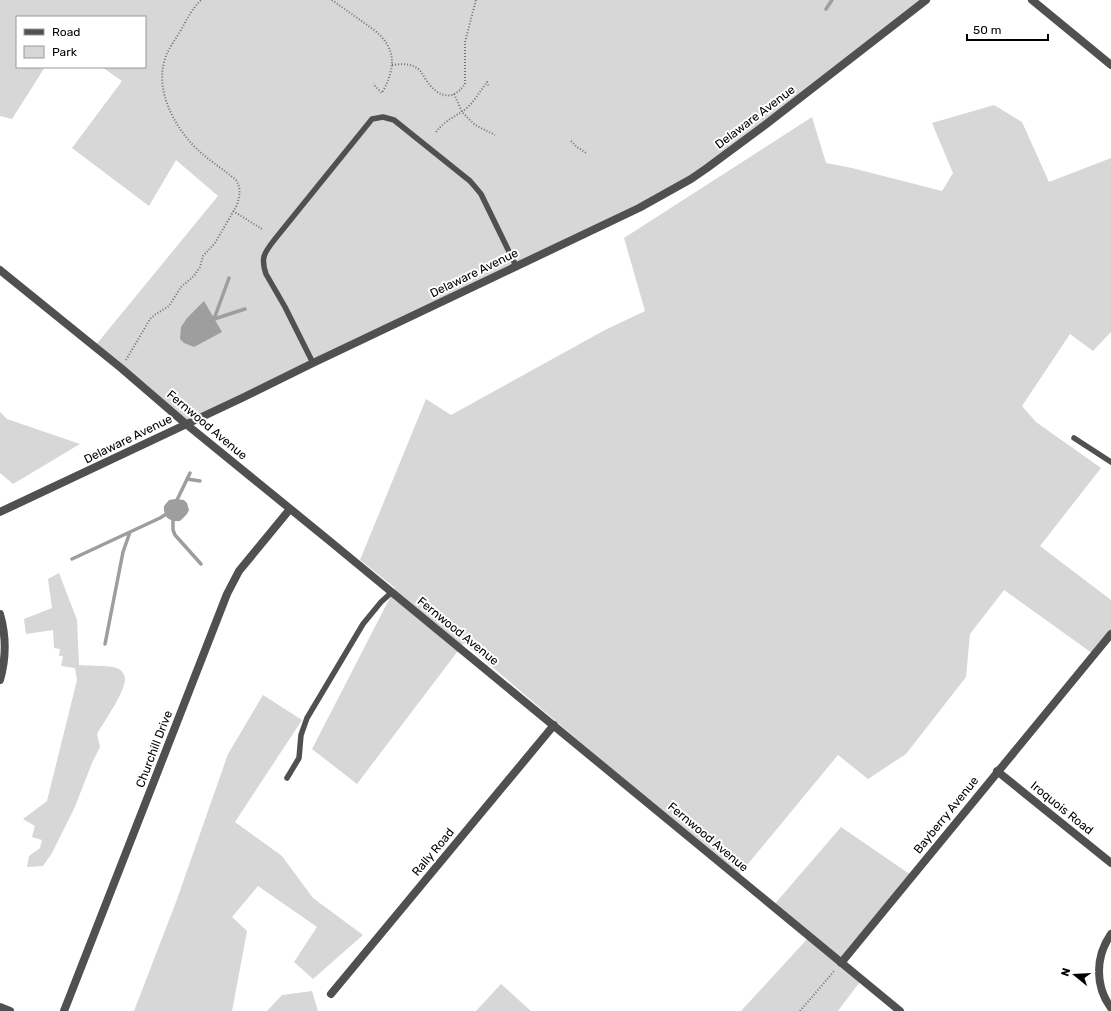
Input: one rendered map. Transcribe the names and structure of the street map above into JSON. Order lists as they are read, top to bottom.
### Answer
{
  "streets": {
    "street": [
      "Delaware Avenue",
      "Fernwood Avenue",
      "Churchill Drive",
      "Iroquois Road",
      "Bayberry Avenue",
      "Rally Road"
    ]
  },
  "crossings": [
    ["Delaware Avenue", "Fernwood Avenue"],
    ["Fernwood Avenue", "Churchill Drive"],
    ["Fernwood Avenue", "Bayberry Avenue"],
    ["Fernwood Avenue", "Rally Road"],
    ["Iroquois Road", "Bayberry Avenue"]
  ],
  "legend": ["Road", "Park"],
  "scale_bar": "50 m",
  "north": "left"
}
